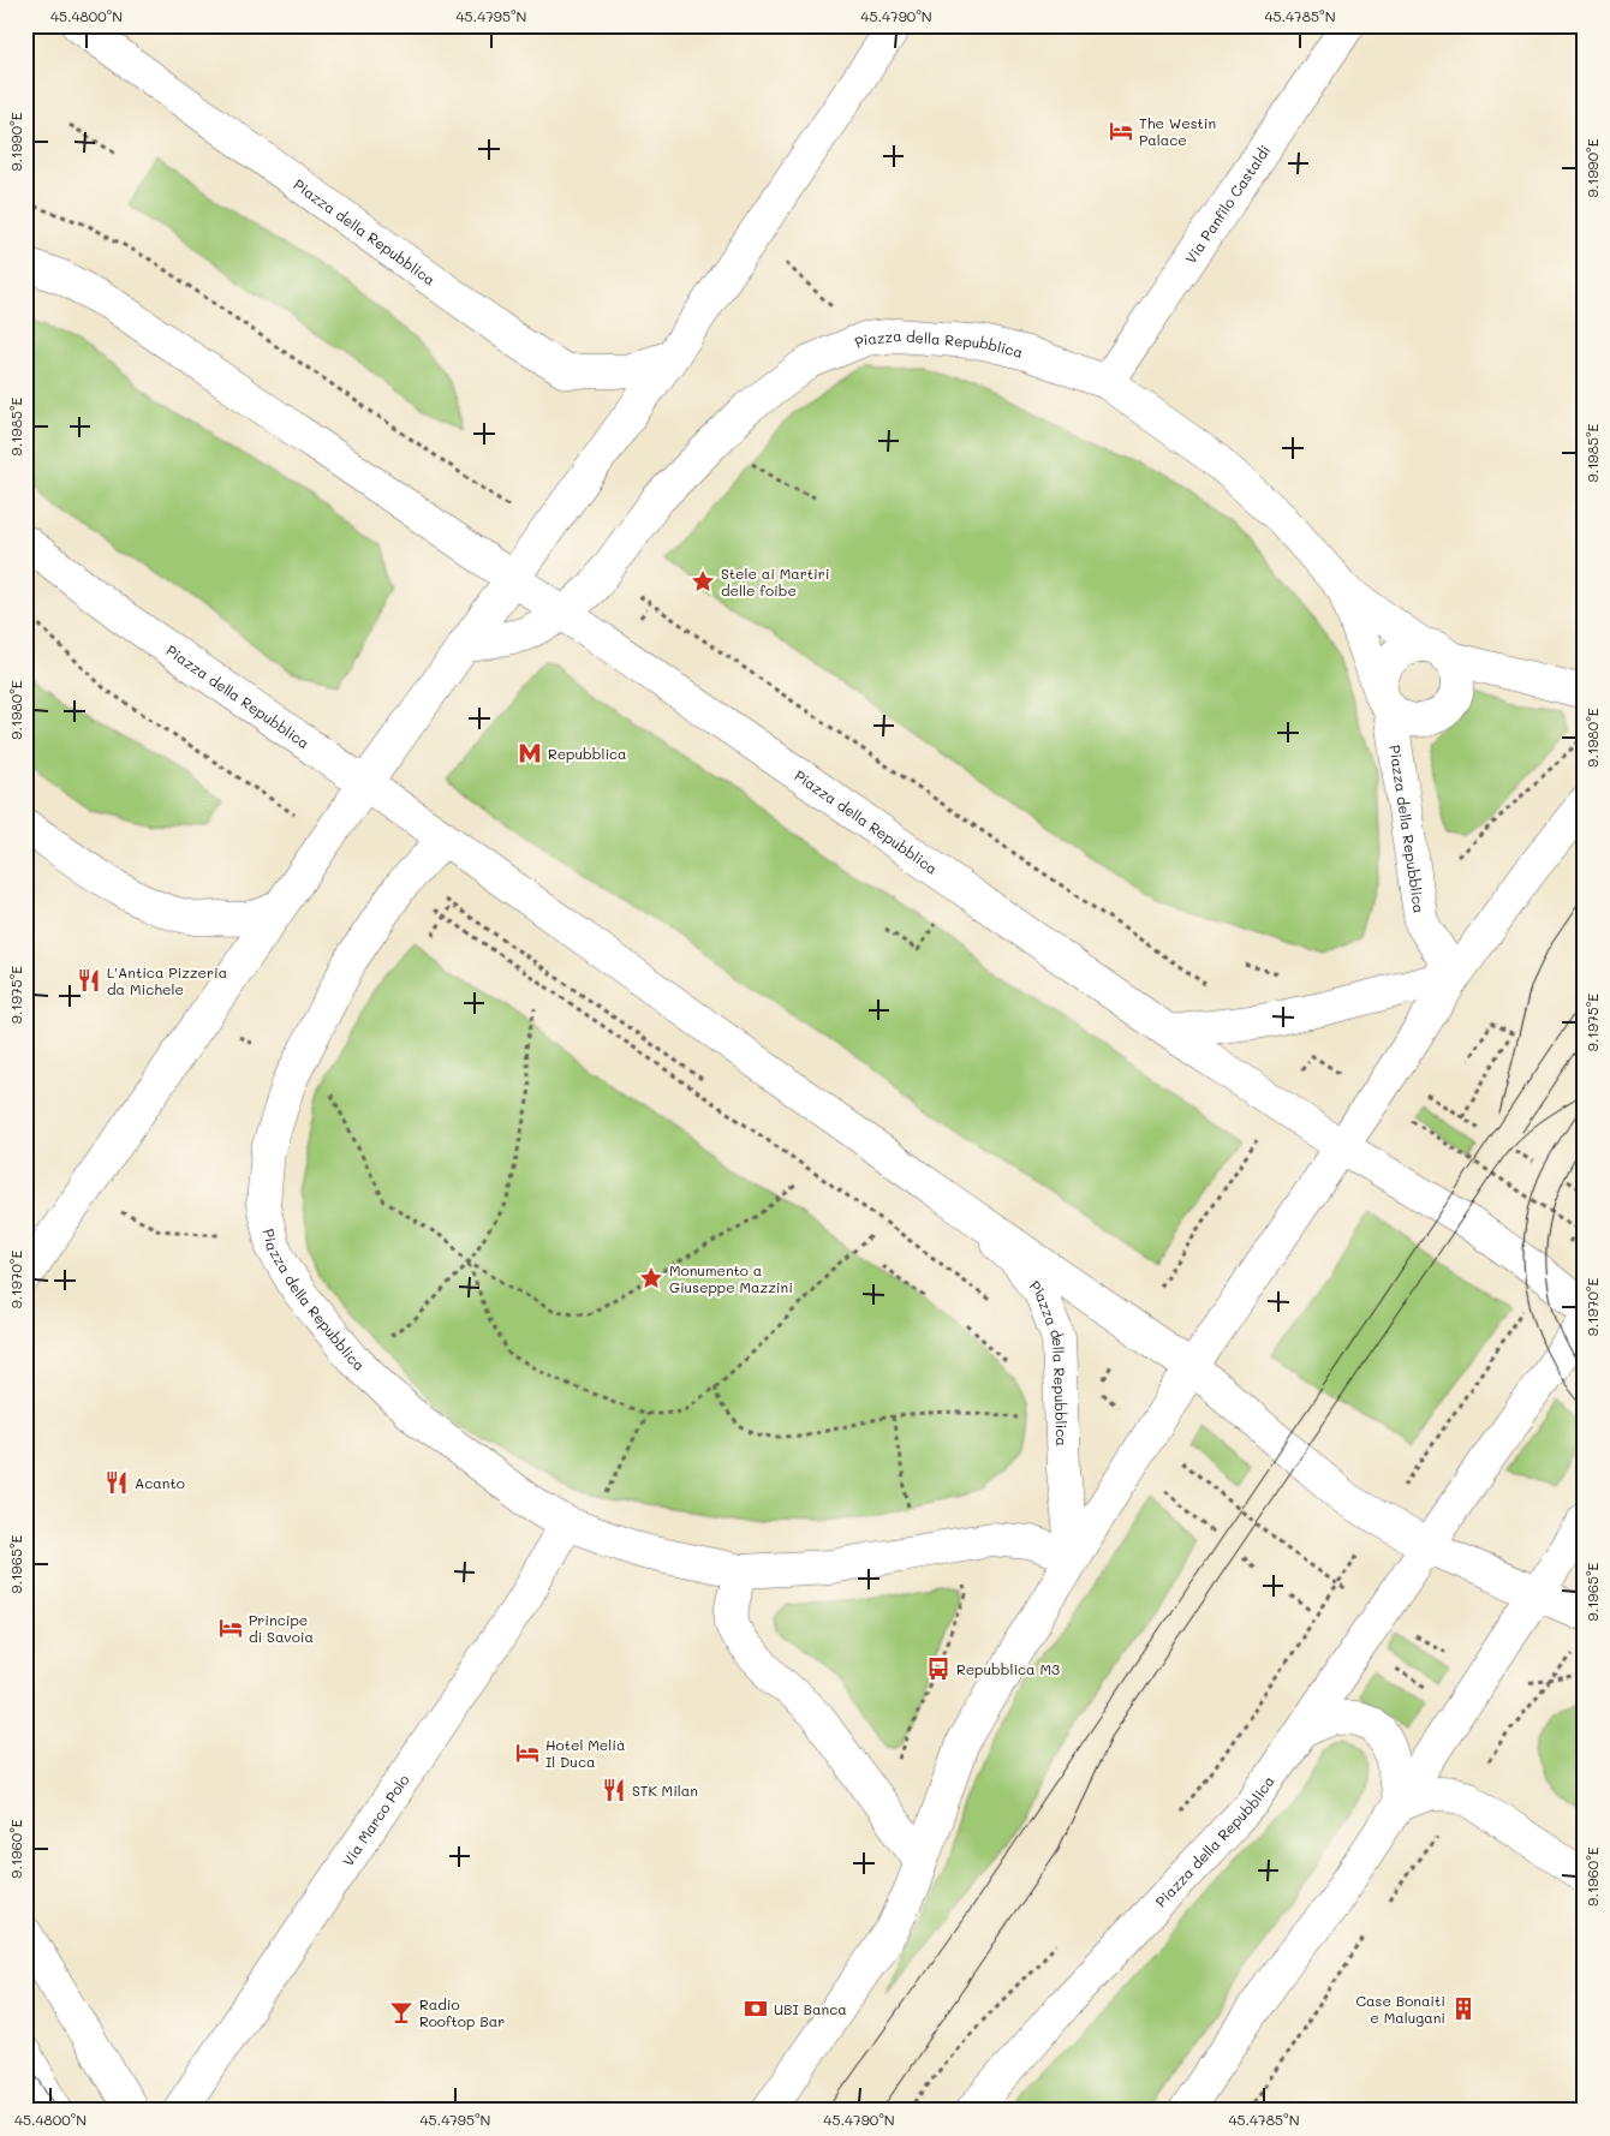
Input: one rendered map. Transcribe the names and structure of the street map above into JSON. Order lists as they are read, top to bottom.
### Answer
{
  "streets": {
    "street": ["Via Panfilo Castaldi", "Piazza della Repubblica", "Via Marco Polo"]
  },
  "crossings": [
    ["Via Panfilo Castaldi", "Piazza della Repubblica"],
    ["Piazza della Repubblica", "Via Marco Polo"]
  ],
  "places": {
    "hotel": ["The Westin Palace", "Principe di Savoia", "Hotel Melià Il Duca"],
    "place": ["Stele ai Martiri delle foibe", "Monumento a Giuseppe Mazzini"],
    "metro station": ["Repubblica"],
    "restaurant": ["L'Antica Pizzeria da Michele", "Acanto", "STK Milan"],
    "bus stop": ["Repubblica M3"],
    "bank": ["UBI Banca"],
    "building": ["Case Bonaiti e Malugani"],
    "bar": ["Radio Rooftop Bar"]
  },
  "coordinates": [
    "45.4800°N",
    "45.4795°N",
    "45.4790°N",
    "45.4785°N",
    "9.1990°E",
    "9.1985°E",
    "9.1980°E",
    "9.1975°E",
    "9.1970°E",
    "9.1965°E",
    "9.1960°E"
  ]
}
